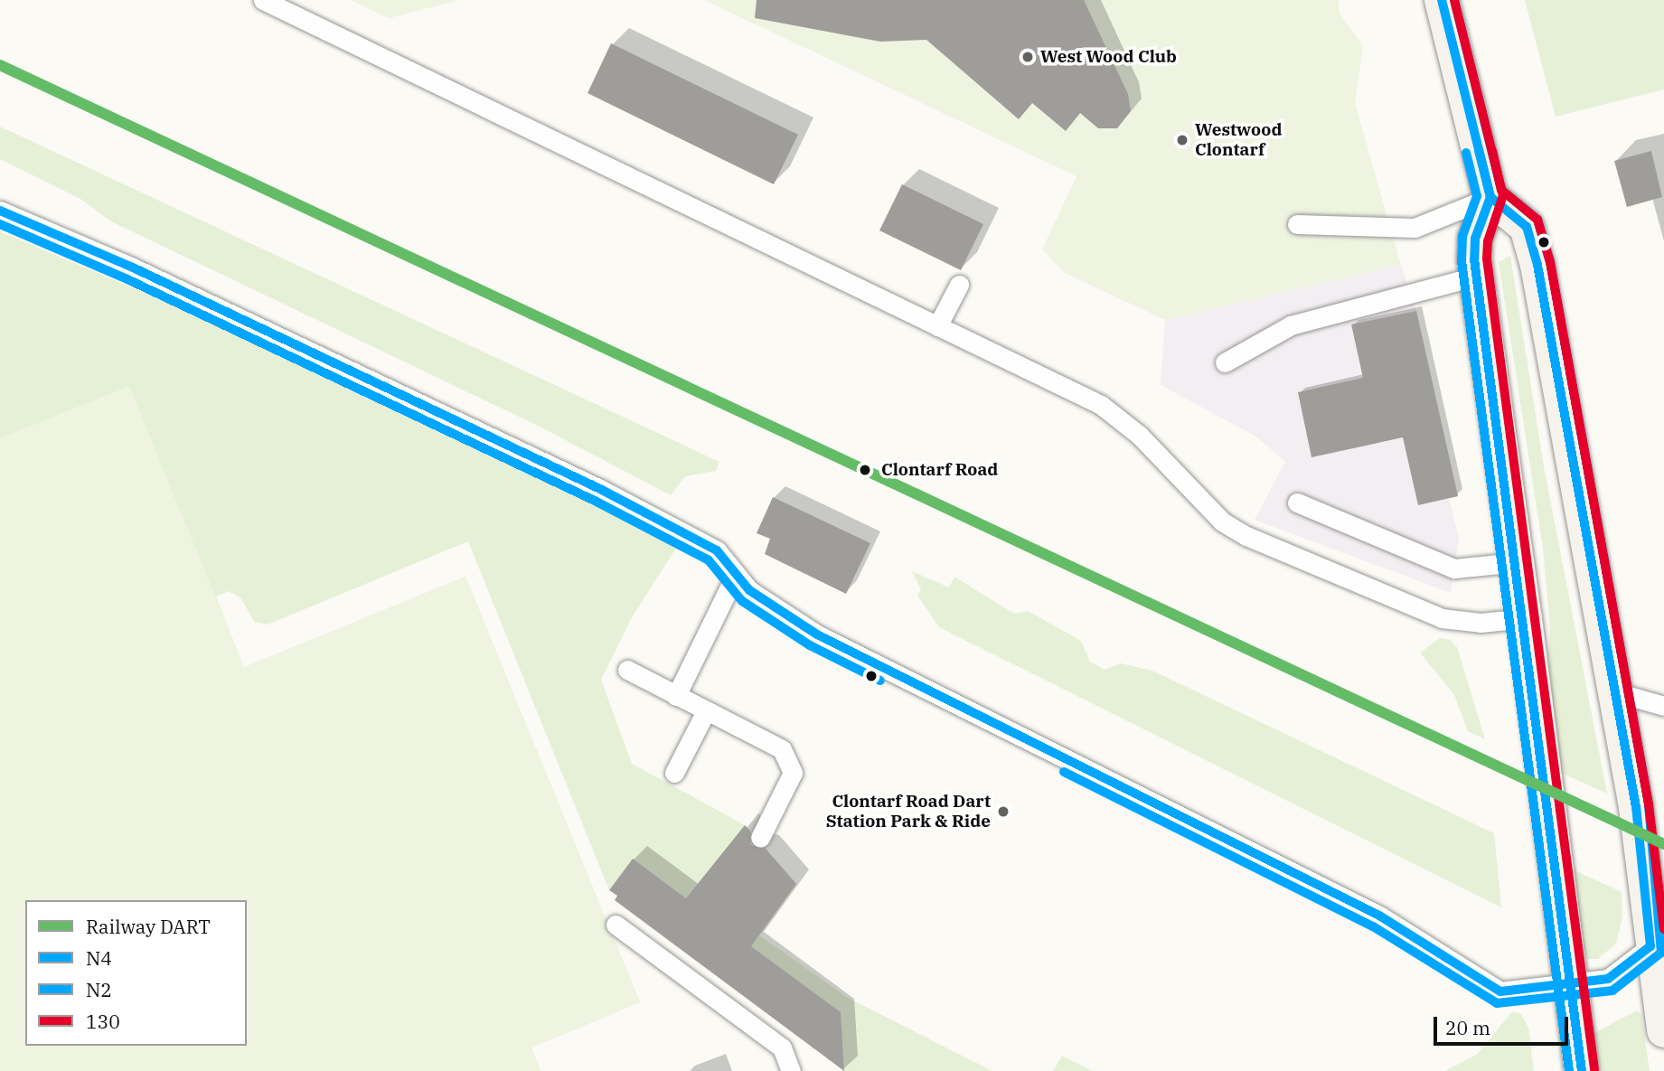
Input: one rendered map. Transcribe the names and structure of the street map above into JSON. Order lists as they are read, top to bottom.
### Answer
{
  "places": [
    "West Wood Club",
    "Westwood Clontarf",
    "Clontarf Road",
    "Clontarf Road Dart Station Park & Ride"
  ],
  "lines": [
    "transit line N4",
    "transit line N2",
    "transit line 130",
    "rail line DART"
  ],
  "legend": [
    "Railway DART",
    "N4",
    "N2",
    "130"
  ],
  "scale_bar": "20 m"
}
